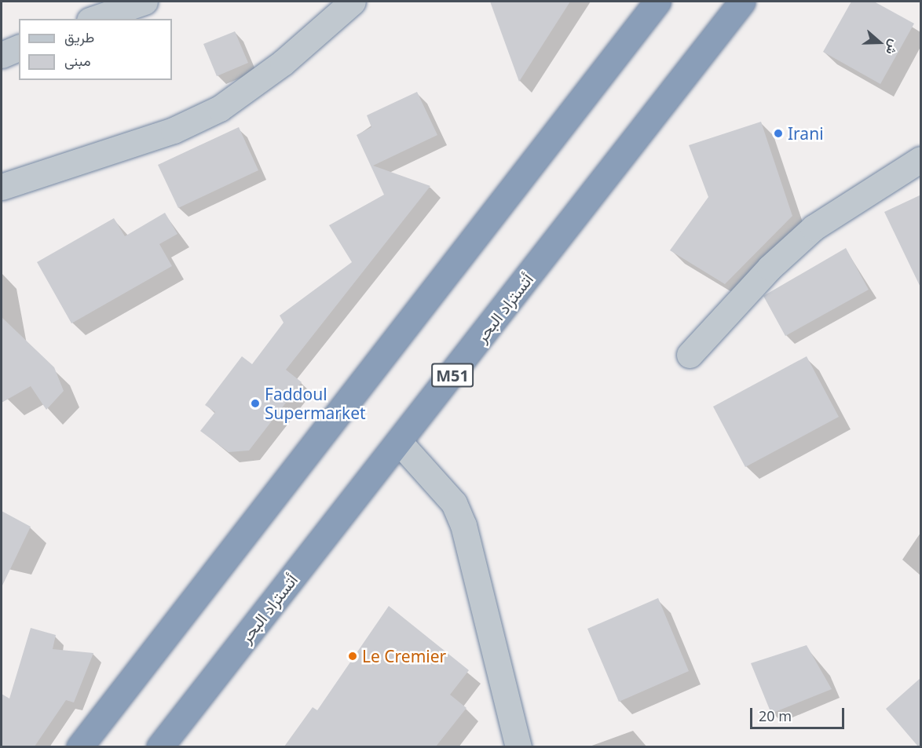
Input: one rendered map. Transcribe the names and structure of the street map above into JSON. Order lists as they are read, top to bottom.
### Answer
{
  "streets": {
    "highway": ["أتستراد البحر", "M51"]
  },
  "places": ["Irani", "Faddoul Supermarket", "Le Cremier"],
  "legend": ["طريق", "مبنى"],
  "scale_bar": "20 m",
  "north": "right"
}
